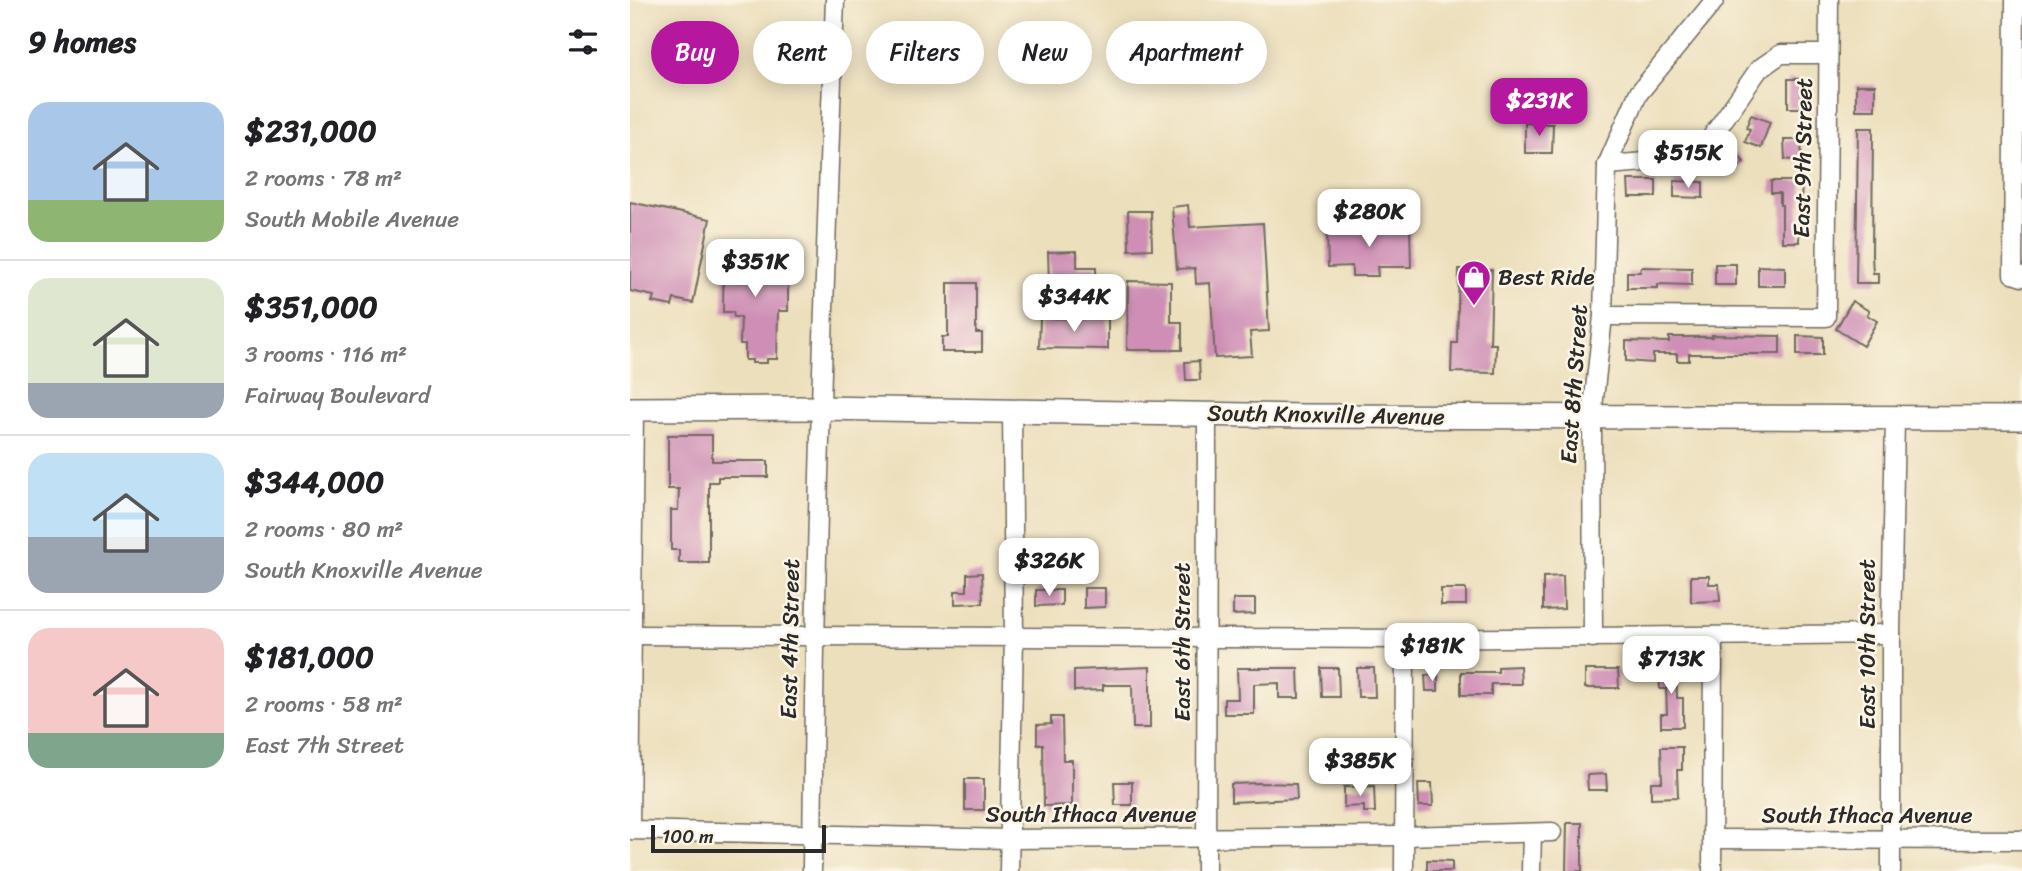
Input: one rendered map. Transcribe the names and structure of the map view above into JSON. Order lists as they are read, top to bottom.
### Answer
{
  "streets": {
    "main road": ["South Knoxville Avenue"],
    "street": [
      "East 9th Street",
      "East 8th Street",
      "East 4th Street",
      "East 6th Street",
      "East 10th Street",
      "South Ithaca Avenue"
    ]
  },
  "crossings": [
    ["East 9th Street", "East 8th Street"],
    ["East 8th Street", "South Knoxville Avenue"],
    ["South Knoxville Avenue", "East 4th Street"],
    ["South Knoxville Avenue", "East 6th Street"],
    ["South Knoxville Avenue", "East 10th Street"],
    ["East 4th Street", "South Ithaca Avenue"],
    ["East 6th Street", "South Ithaca Avenue"],
    ["East 10th Street", "South Ithaca Avenue"]
  ],
  "places": {
    "shop": ["Best Ride"]
  },
  "scale_bar": "100 m",
  "page": {
    "heading": "9 homes",
    "chip": [
      "Buy",
      "Rent",
      "Filters",
      "New",
      "Apartment"
    ],
    "price": [
      "$231K",
      "$515K",
      "$280K",
      "$351K",
      "$344K",
      "$326K",
      "$181K",
      "$713K",
      "$385K"
    ],
    "list": [
      {
        "name": "$231,000",
        "note": "2 rooms · 78 m² · South Mobile Avenue"
      },
      {
        "name": "$351,000",
        "note": "3 rooms · 116 m² · Fairway Boulevard"
      },
      {
        "name": "$344,000",
        "note": "2 rooms · 80 m² · South Knoxville Avenue"
      },
      {
        "name": "$181,000",
        "note": "2 rooms · 58 m² · East 7th Street"
      }
    ],
    "scale": "100 m"
  }
}
